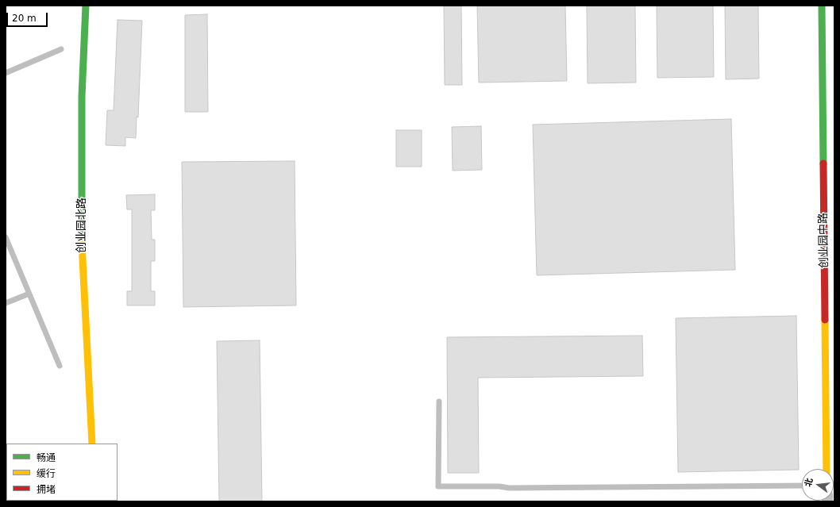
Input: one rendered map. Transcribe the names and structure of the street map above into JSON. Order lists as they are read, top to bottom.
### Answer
{
  "streets": {
    "street": ["创业园北路", "创业园中路"]
  },
  "legend": ["畅通", "缓行", "拥堵"],
  "scale_bar": "20 m",
  "north": "left"
}
